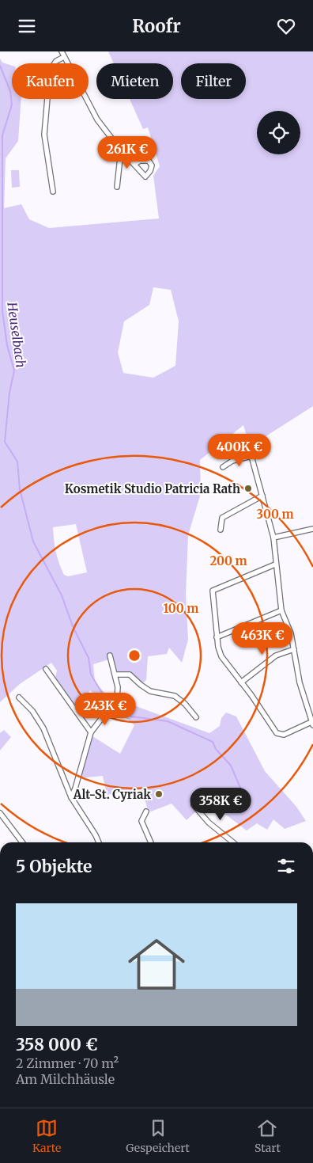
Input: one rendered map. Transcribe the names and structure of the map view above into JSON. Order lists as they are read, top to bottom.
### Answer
{
  "water": ["Heuselbach"],
  "places": ["Kosmetik Studio Patricia Rath", "Alt-St. Cyriak"],
  "page": {
    "header": "Roofr",
    "chip": ["Kaufen", "Mieten", "Filter"],
    "price": [
      "261K €",
      "400K €",
      "463K €",
      "243K €",
      "358K €"
    ],
    "heading": "5 Objekte",
    "list": [
      {
        "name": "358 000 €",
        "note": "2 Zimmer · 70 m² · Am Milchhäusle"
      }
    ],
    "tabs": ["Karte", "Gespeichert", "Start"]
  },
  "rings": ["300 m", "200 m", "100 m"]
}
